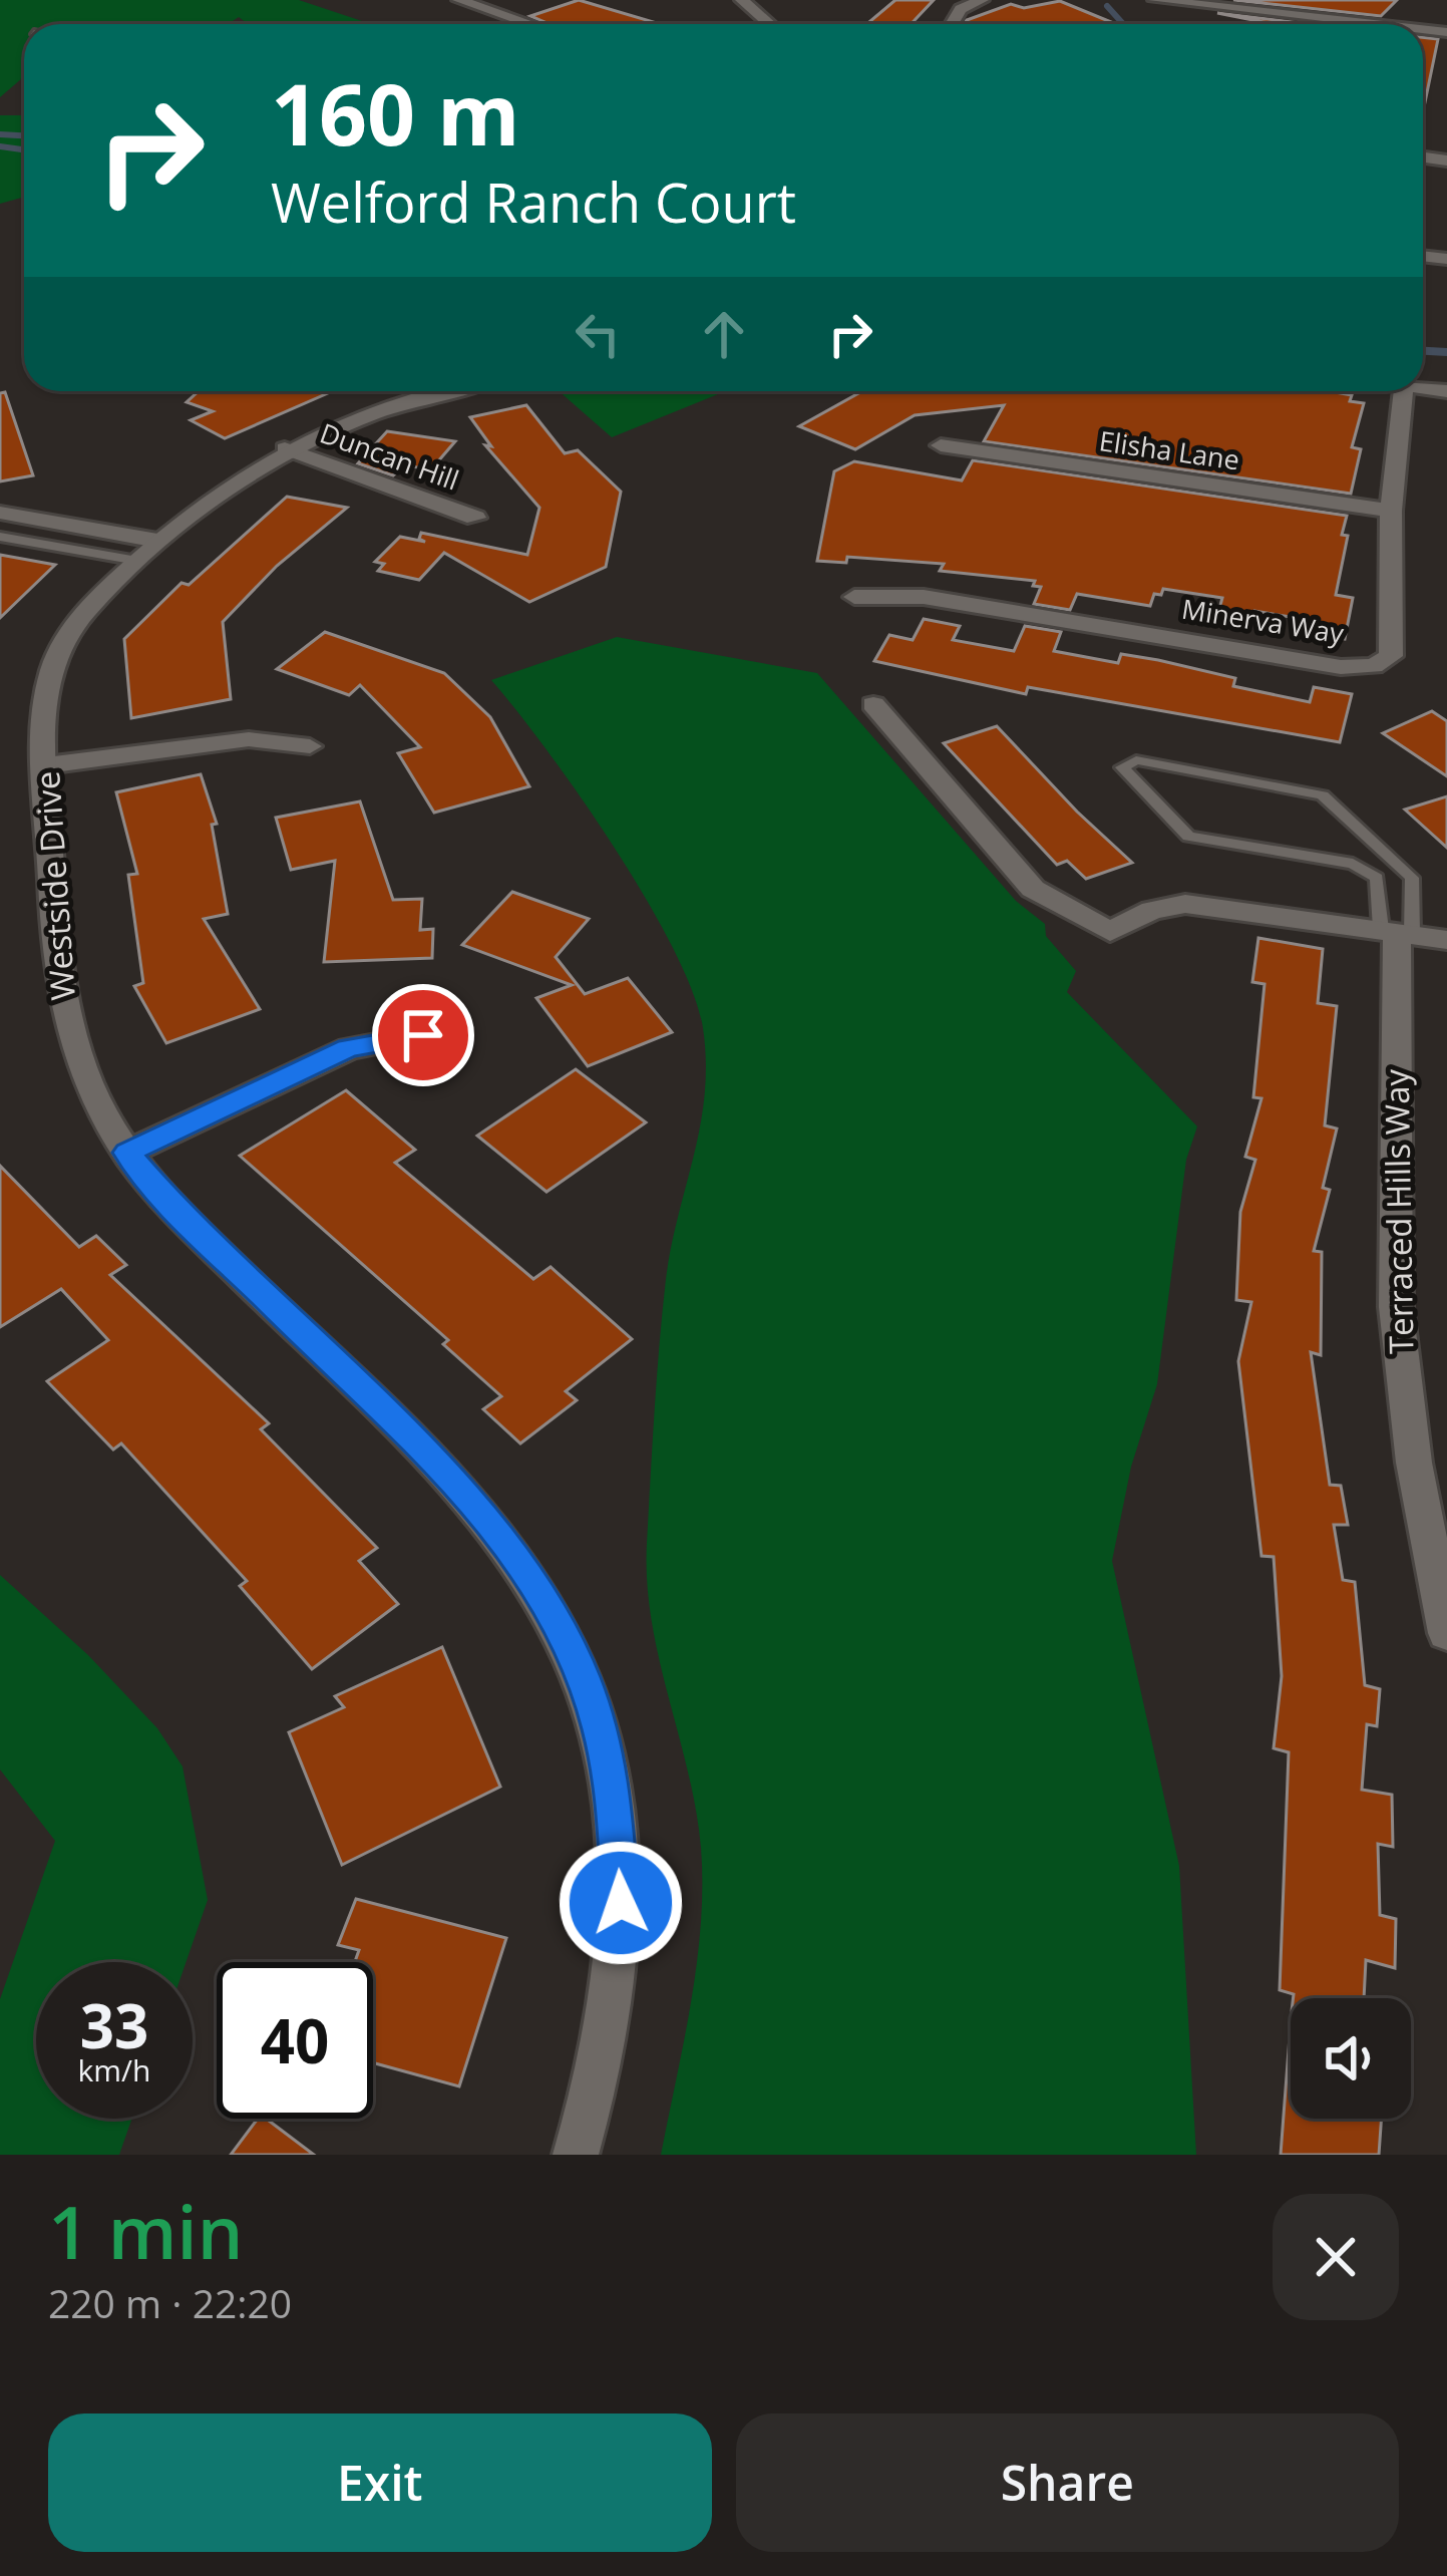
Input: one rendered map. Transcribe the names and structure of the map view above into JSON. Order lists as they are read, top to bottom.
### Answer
{
  "streets": {
    "street": [
      "Elisha Lane",
      "Duncan Hill",
      "Minerva Way",
      "Westside Drive",
      "Terraced Hills Way"
    ]
  },
  "crossings": [
    ["Elisha Lane", "Minerva Way"],
    ["Duncan Hill", "Westside Drive"]
  ],
  "page": {
    "turn": ["160 m", "Welford Ranch Court"],
    "speed": "33 km/h",
    "limit": "40",
    "heading": ["1 min", "220 m · 22:20"],
    "buttons": ["Exit", "Share"]
  }
}
